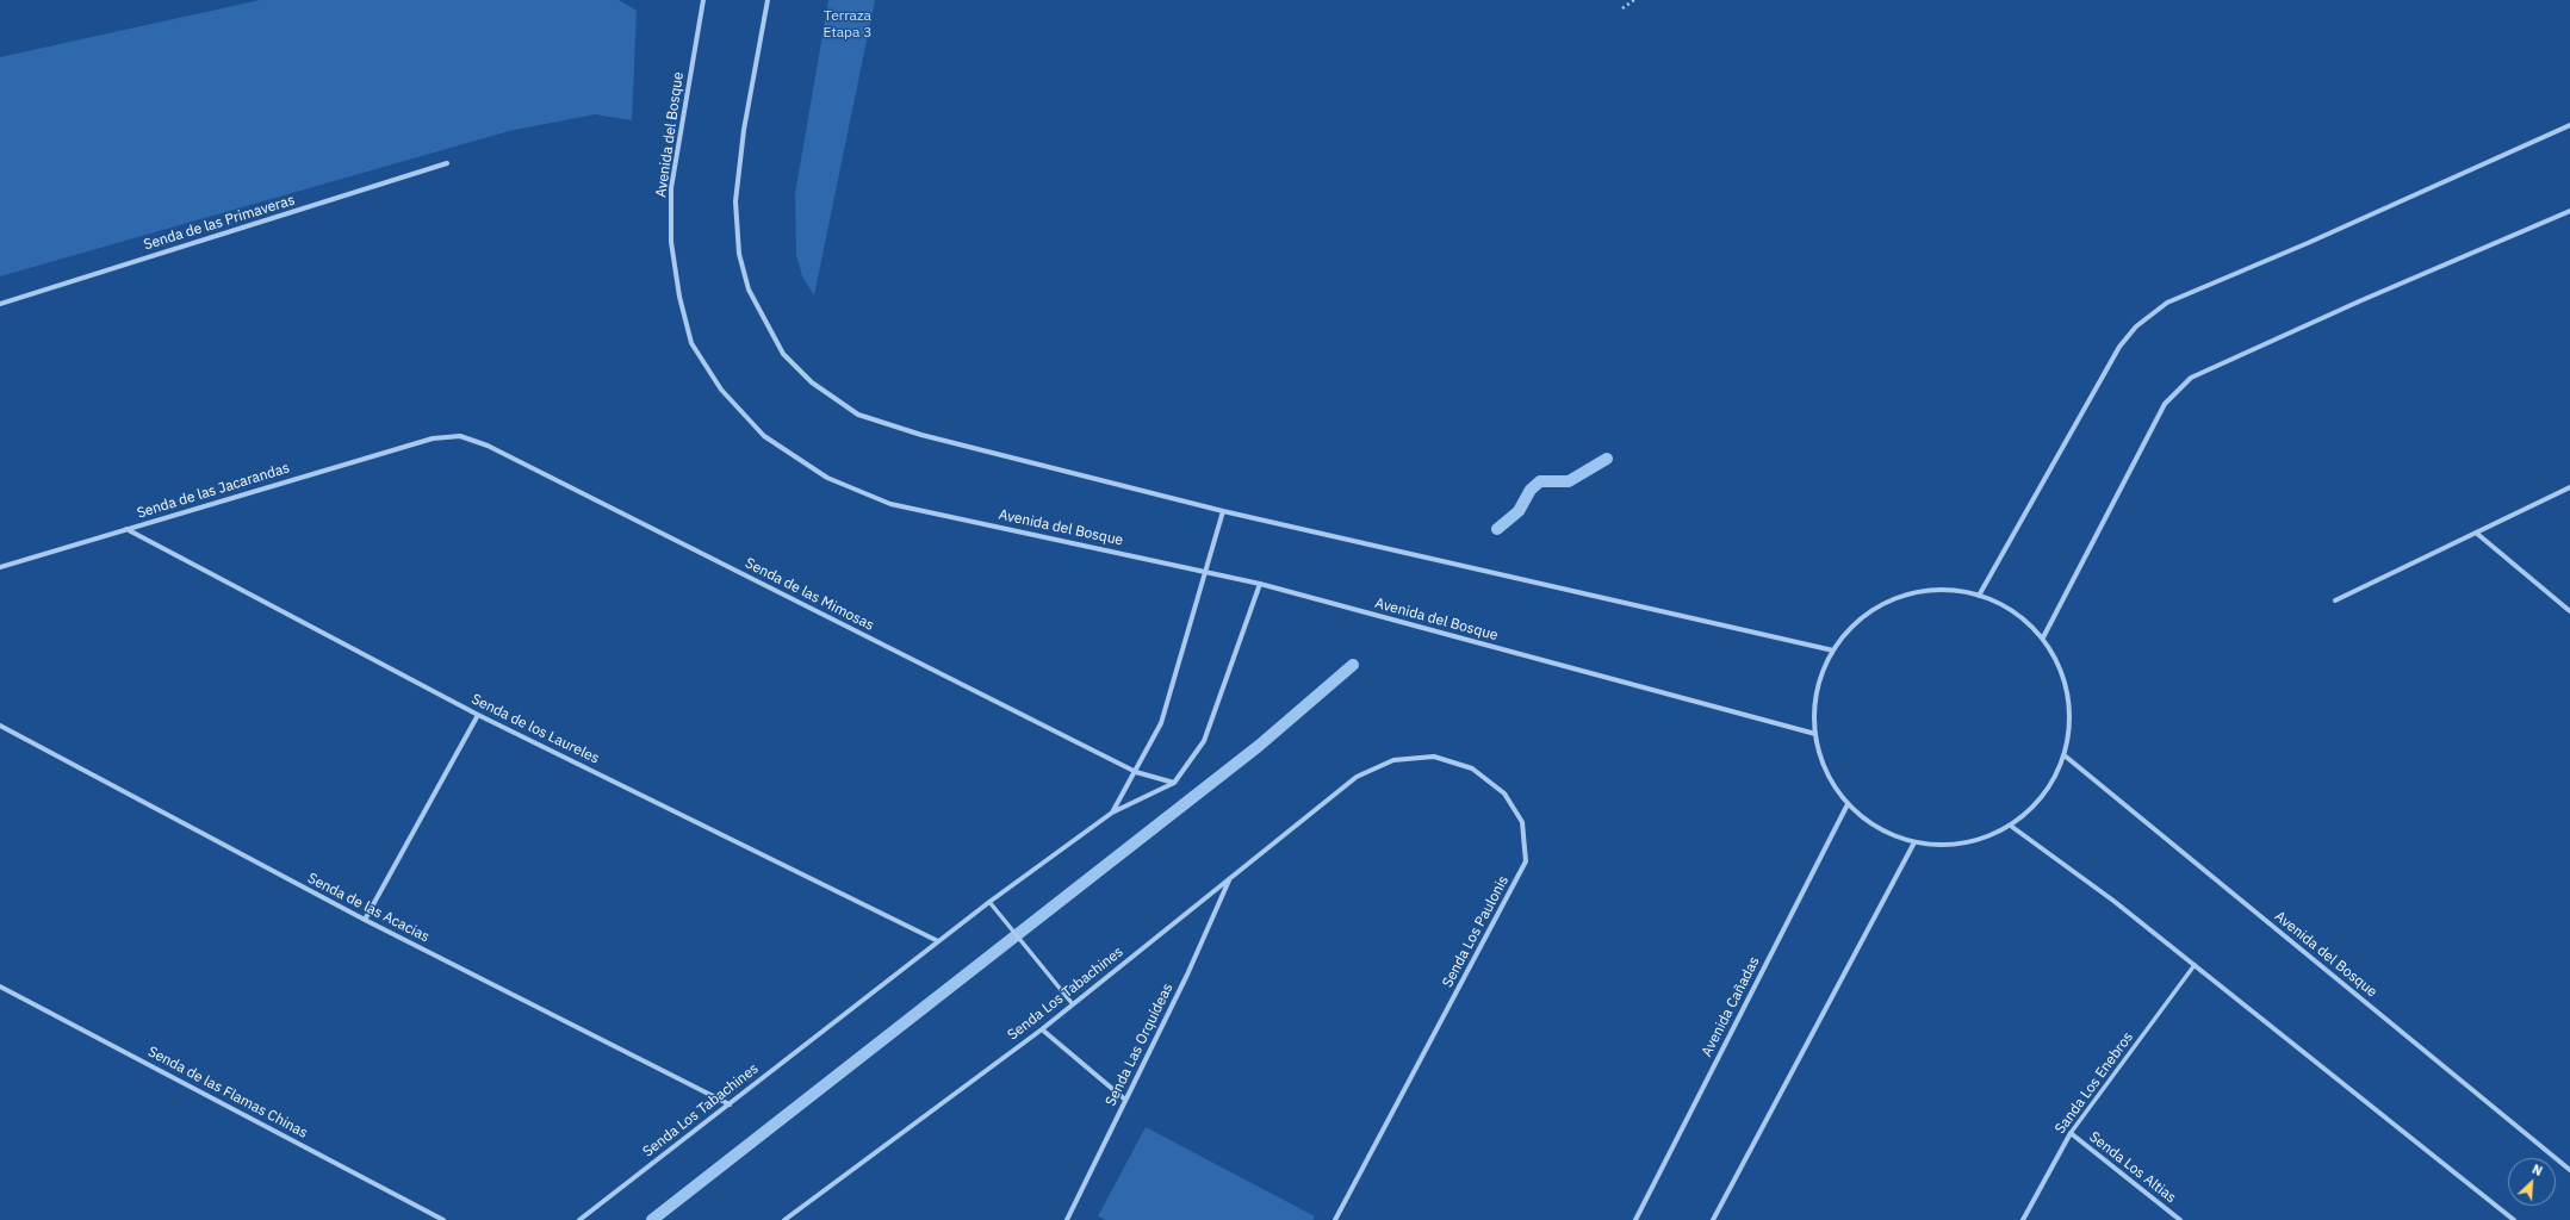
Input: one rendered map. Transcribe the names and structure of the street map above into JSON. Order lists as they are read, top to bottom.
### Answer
{
  "streets": {
    "street": [
      "Avenida del Bosque",
      "Senda de las Primaveras",
      "Senda de las Jacarandas",
      "Senda de las Mimosas",
      "Senda de los Laureles",
      "Senda de las Acacias",
      "Senda Los Paulonis",
      "Senda Los Tabachines",
      "Avenida Cañadas",
      "Senda Las Orquídeas",
      "Sanda Los Enebros",
      "Senda de las Flamas Chinas",
      "Senda Los Altias"
    ]
  },
  "crossings": [
    ["Avenida del Bosque", "Senda Los Tabachines"],
    ["Senda de las Jacarandas", "Senda de las Mimosas"],
    ["Senda de las Jacarandas", "Senda de los Laureles"],
    ["Senda de las Mimosas", "Senda Los Tabachines"],
    ["Senda de los Laureles", "Senda Los Tabachines"],
    ["Senda de las Acacias", "Senda Los Tabachines"],
    ["Senda Los Paulonis", "Senda Los Tabachines"],
    ["Senda Los Tabachines", "Senda Las Orquídeas"],
    ["Sanda Los Enebros", "Senda Los Altias"]
  ],
  "parks": ["Terraza Etapa 3"],
  "north": "top right"
}
